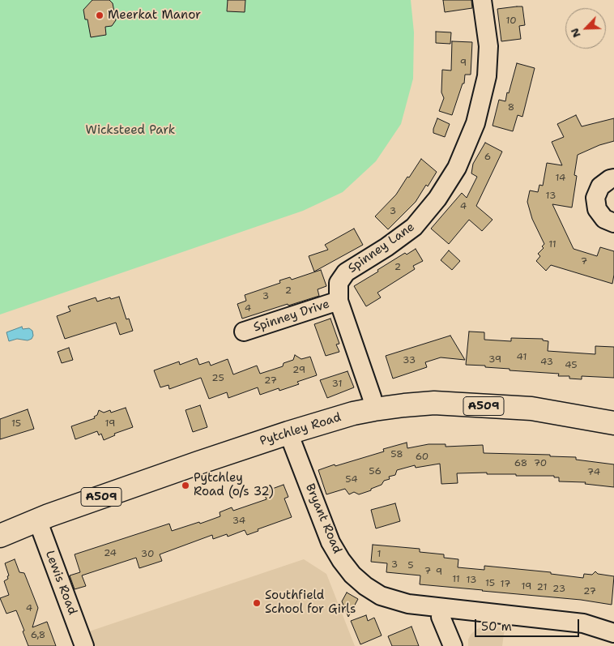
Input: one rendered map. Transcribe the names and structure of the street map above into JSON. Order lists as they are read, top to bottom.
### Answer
{
  "streets": {
    "main road": ["A509", "Pytchley Road"],
    "street": [
      "Spinney Lane",
      "Spinney Drive",
      "Bryant Road",
      "Lewis Road"
    ]
  },
  "crossings": [
    ["Spinney Lane", "Spinney Drive"],
    ["Spinney Lane", "Pytchley Road"],
    ["Pytchley Road", "Bryant Road"],
    ["Pytchley Road", "Lewis Road"]
  ],
  "parks": ["Wicksteed Park"],
  "places": ["Meerkat Manor", "Pytchley Road (o/s 32)", "Southfield School for Girls"],
  "house_numbers": [
    "10",
    "9",
    "8",
    "6",
    "14",
    "13",
    "4",
    "3",
    "11",
    "7",
    "2",
    "2",
    "3",
    "4",
    "41",
    "39",
    "33",
    "43",
    "45",
    "29",
    "25",
    "27",
    "31",
    "15",
    "19",
    "58",
    "60",
    "68",
    "70",
    "56",
    "74",
    "54",
    "34",
    "24",
    "30",
    "1",
    "3",
    "5",
    "7",
    "9",
    "11",
    "13",
    "15",
    "17",
    "19",
    "21",
    "23",
    "27",
    "4",
    "6,8"
  ],
  "scale_bar": "50 m",
  "north": "bottom left"
}
